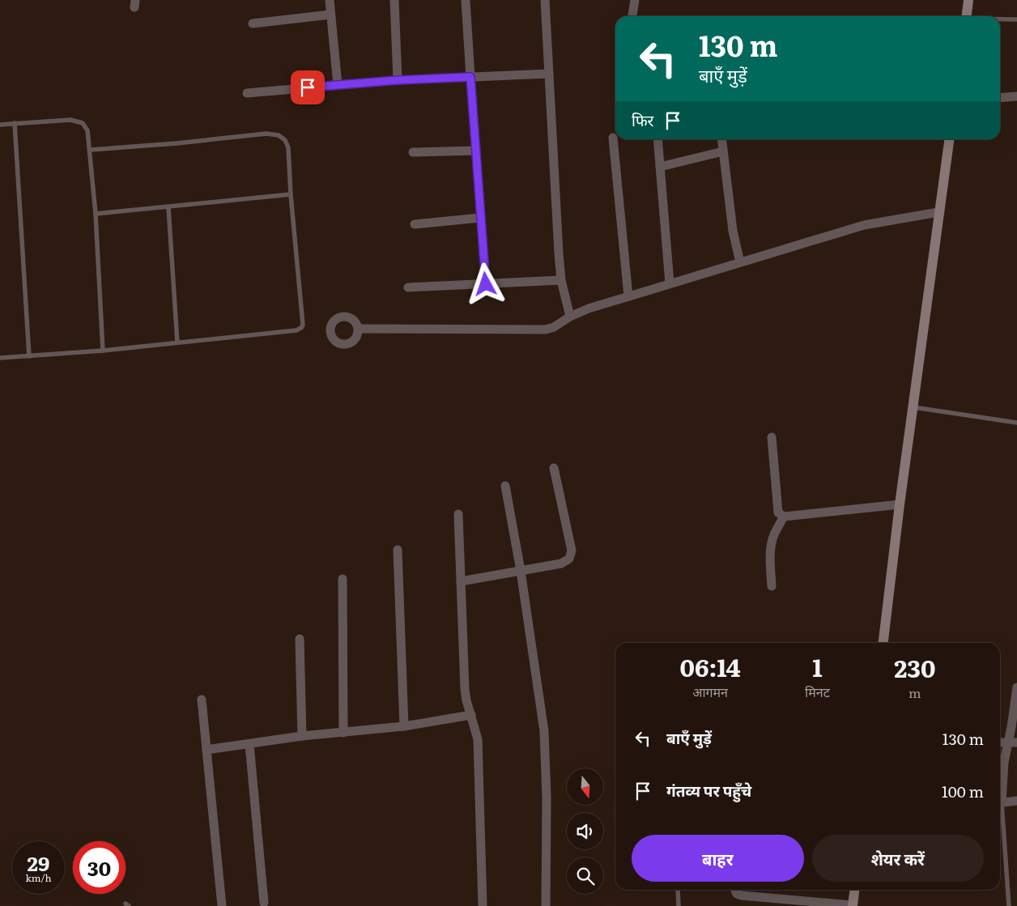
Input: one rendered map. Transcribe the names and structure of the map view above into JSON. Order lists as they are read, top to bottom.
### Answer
{
  "north": "bottom",
  "page": {
    "turn": ["130 m", "बाएँ मुड़ें"],
    "then": "फिर",
    "eta": [
      "06:14",
      "आगमन",
      "1",
      "मिनट",
      "230",
      "m"
    ],
    "list": [
      {
        "name": "बाएँ मुड़ें",
        "value": "130 m"
      },
      {
        "name": "गंतव्य पर पहुँचे",
        "value": "100 m"
      }
    ],
    "buttons": ["बाहर", "शेयर करें"],
    "speed": "29 km/h",
    "limit": "30"
  }
}
